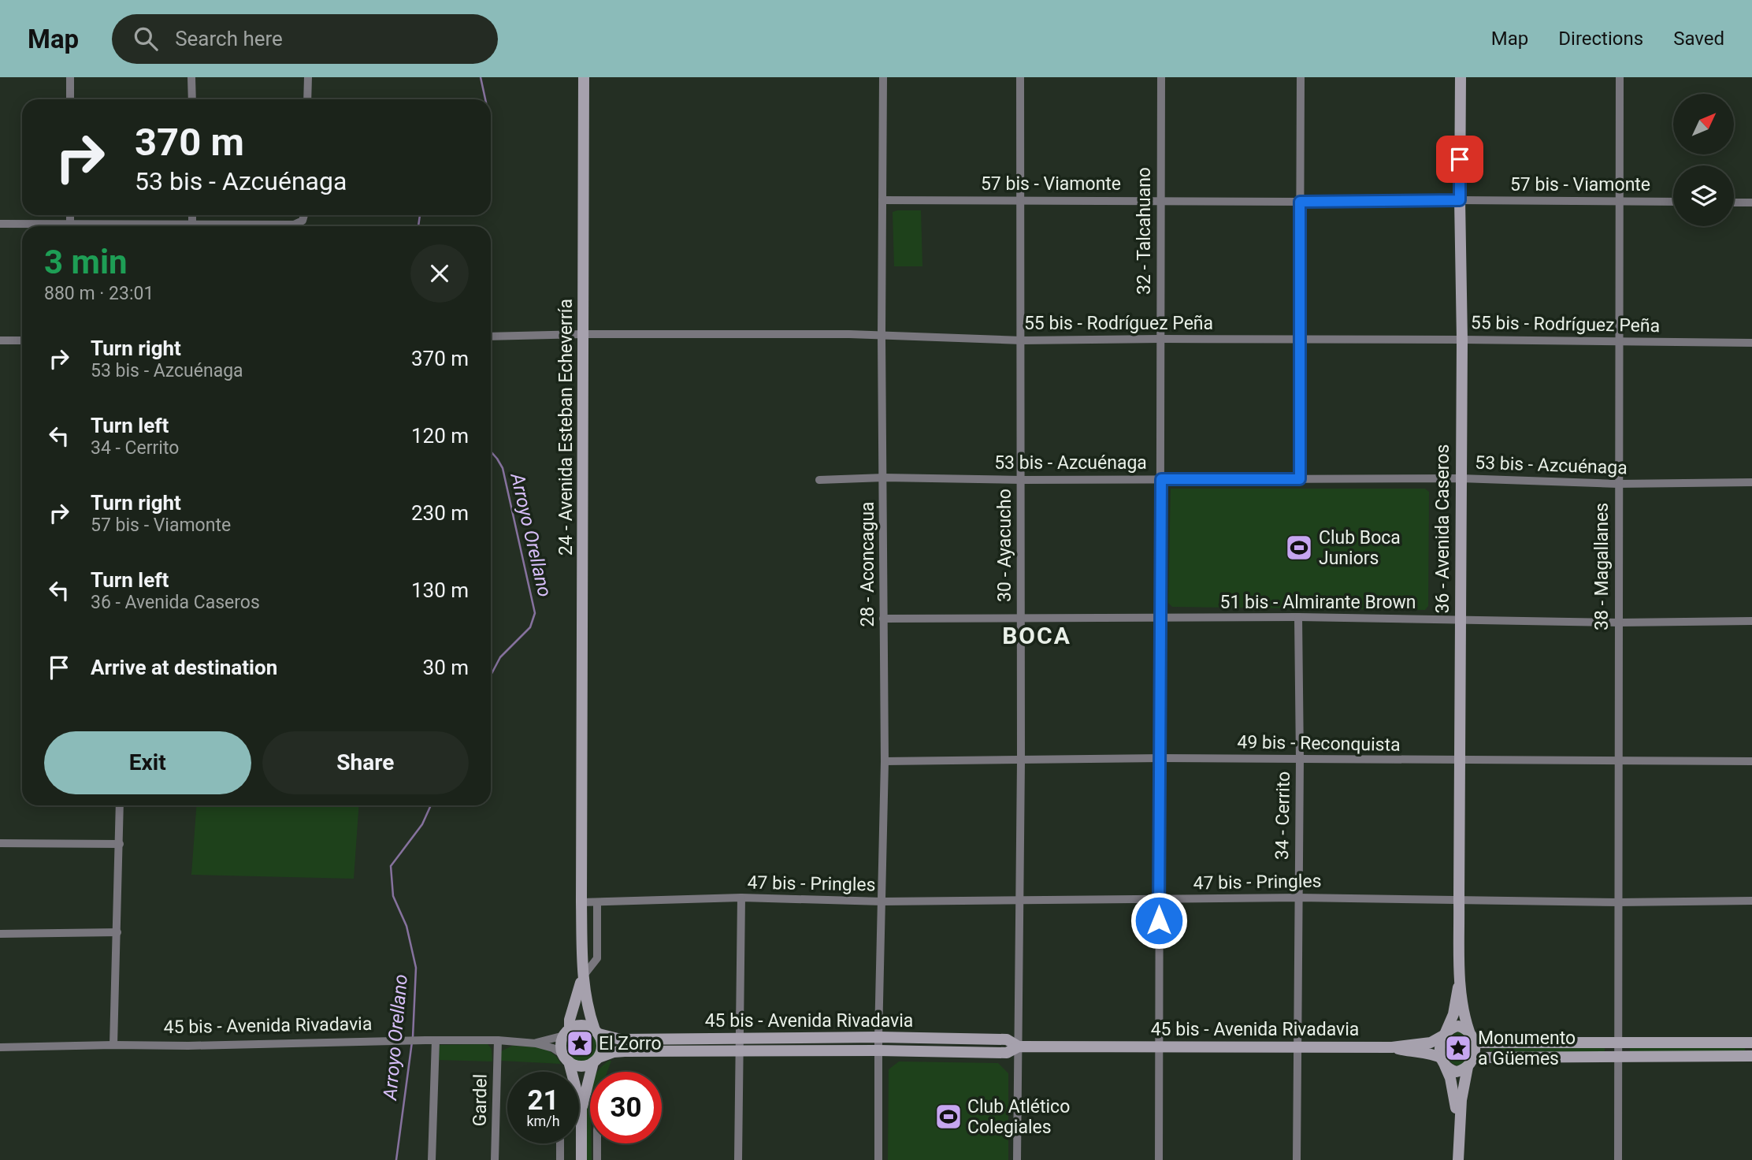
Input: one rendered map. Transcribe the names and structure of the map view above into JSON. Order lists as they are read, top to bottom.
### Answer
{
  "streets": {
    "main road": ["24 - Avenida Esteban Echeverría", "36 - Avenida Caseros", "45 bis - Avenida Rivadavia"],
    "street": [
      "57 bis - Viamonte",
      "32 - Talcahuano",
      "55 bis - Rodríguez Peña",
      "53 bis - Azcuénaga",
      "30 - Ayacucho",
      "28 - Aconcagua",
      "38 - Magallanes",
      "51 bis - Almirante Brown",
      "49 bis - Reconquista",
      "34 - Cerrito",
      "47 bis - Pringles",
      "Gardel"
    ]
  },
  "crossings": [
    ["57 bis - Viamonte", "32 - Talcahuano"],
    ["57 bis - Viamonte", "36 - Avenida Caseros"],
    ["57 bis - Viamonte", "30 - Ayacucho"],
    ["57 bis - Viamonte", "28 - Aconcagua"],
    ["57 bis - Viamonte", "38 - Magallanes"],
    ["32 - Talcahuano", "55 bis - Rodríguez Peña"],
    ["32 - Talcahuano", "53 bis - Azcuénaga"],
    ["32 - Talcahuano", "51 bis - Almirante Brown"],
    ["32 - Talcahuano", "49 bis - Reconquista"],
    ["32 - Talcahuano", "47 bis - Pringles"],
    ["32 - Talcahuano", "45 bis - Avenida Rivadavia"],
    ["55 bis - Rodríguez Peña", "24 - Avenida Esteban Echeverría"],
    ["55 bis - Rodríguez Peña", "36 - Avenida Caseros"],
    ["55 bis - Rodríguez Peña", "30 - Ayacucho"],
    ["55 bis - Rodríguez Peña", "28 - Aconcagua"],
    ["55 bis - Rodríguez Peña", "38 - Magallanes"],
    ["24 - Avenida Esteban Echeverría", "47 bis - Pringles"],
    ["24 - Avenida Esteban Echeverría", "45 bis - Avenida Rivadavia"],
    ["53 bis - Azcuénaga", "36 - Avenida Caseros"],
    ["53 bis - Azcuénaga", "30 - Ayacucho"],
    ["53 bis - Azcuénaga", "28 - Aconcagua"],
    ["53 bis - Azcuénaga", "38 - Magallanes"],
    ["36 - Avenida Caseros", "51 bis - Almirante Brown"],
    ["36 - Avenida Caseros", "49 bis - Reconquista"],
    ["36 - Avenida Caseros", "47 bis - Pringles"],
    ["36 - Avenida Caseros", "45 bis - Avenida Rivadavia"],
    ["30 - Ayacucho", "51 bis - Almirante Brown"],
    ["30 - Ayacucho", "49 bis - Reconquista"],
    ["30 - Ayacucho", "47 bis - Pringles"],
    ["30 - Ayacucho", "45 bis - Avenida Rivadavia"],
    ["28 - Aconcagua", "51 bis - Almirante Brown"],
    ["28 - Aconcagua", "49 bis - Reconquista"],
    ["28 - Aconcagua", "47 bis - Pringles"],
    ["28 - Aconcagua", "45 bis - Avenida Rivadavia"],
    ["38 - Magallanes", "51 bis - Almirante Brown"],
    ["38 - Magallanes", "49 bis - Reconquista"],
    ["38 - Magallanes", "47 bis - Pringles"],
    ["51 bis - Almirante Brown", "34 - Cerrito"],
    ["49 bis - Reconquista", "34 - Cerrito"],
    ["34 - Cerrito", "47 bis - Pringles"],
    ["34 - Cerrito", "45 bis - Avenida Rivadavia"],
    ["45 bis - Avenida Rivadavia", "Gardel"]
  ],
  "districts": ["BOCA"],
  "water": ["Arroyo Orellano"],
  "places": {
    "sports": ["Club Boca Juniors", "Club Atlético Colegiales"],
    "place": ["El Zorro", "Monumento a Güemes"]
  },
  "north": "top right",
  "page": {
    "header": "Map",
    "search": "Search here",
    "nav": ["Map", "Directions", "Saved"],
    "turn": ["370 m", "53 bis - Azcuénaga"],
    "heading": ["3 min", "880 m · 23:01"],
    "list": [
      {
        "name": "Turn right",
        "note": "53 bis - Azcuénaga",
        "value": "370 m"
      },
      {
        "name": "Turn left",
        "note": "34 - Cerrito",
        "value": "120 m"
      },
      {
        "name": "Turn right",
        "note": "57 bis - Viamonte",
        "value": "230 m"
      },
      {
        "name": "Turn left",
        "note": "36 - Avenida Caseros",
        "value": "130 m"
      },
      {
        "name": "Arrive at destination",
        "value": "30 m"
      }
    ],
    "buttons": ["Exit", "Share"],
    "speed": "21 km/h",
    "limit": "30"
  }
}
